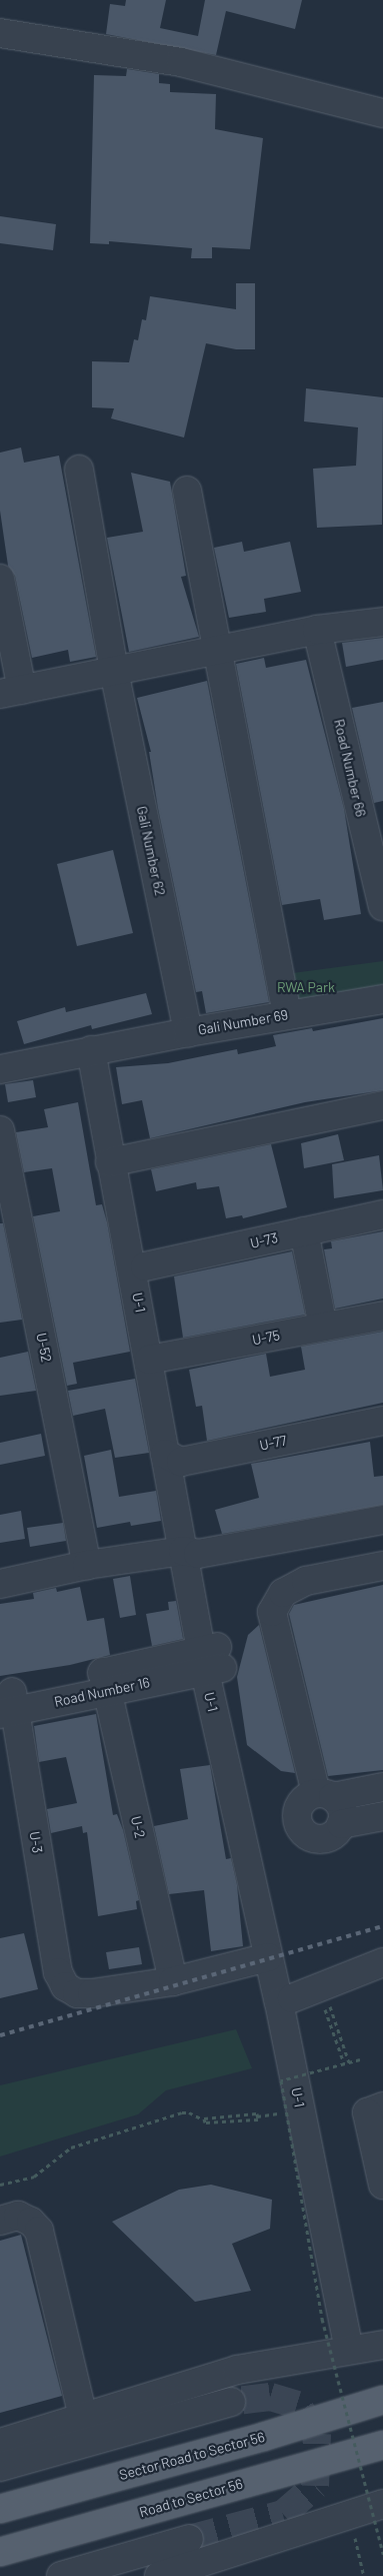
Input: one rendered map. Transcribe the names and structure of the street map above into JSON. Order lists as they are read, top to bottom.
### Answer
{
  "streets": {
    "main road": ["Sector Road to Sector 56", "Road to Sector 56"],
    "street": [
      "Road Number 66",
      "Gali Number 62",
      "Gali Number 69",
      "U-73",
      "U-1",
      "U-75",
      "U-52",
      "U-77",
      "Road Number 16",
      "U-2",
      "U-3"
    ]
  },
  "crossings": [
    ["Gali Number 62", "Gali Number 69"],
    ["Gali Number 69", "U-1"],
    ["U-73", "U-1"],
    ["U-1", "U-75"],
    ["U-1", "U-77"],
    ["U-1", "Road Number 16"],
    ["Road Number 16", "U-2"],
    ["Road Number 16", "U-3"],
    ["U-2", "U-3"]
  ],
  "parks": ["RWA Park"]
}
